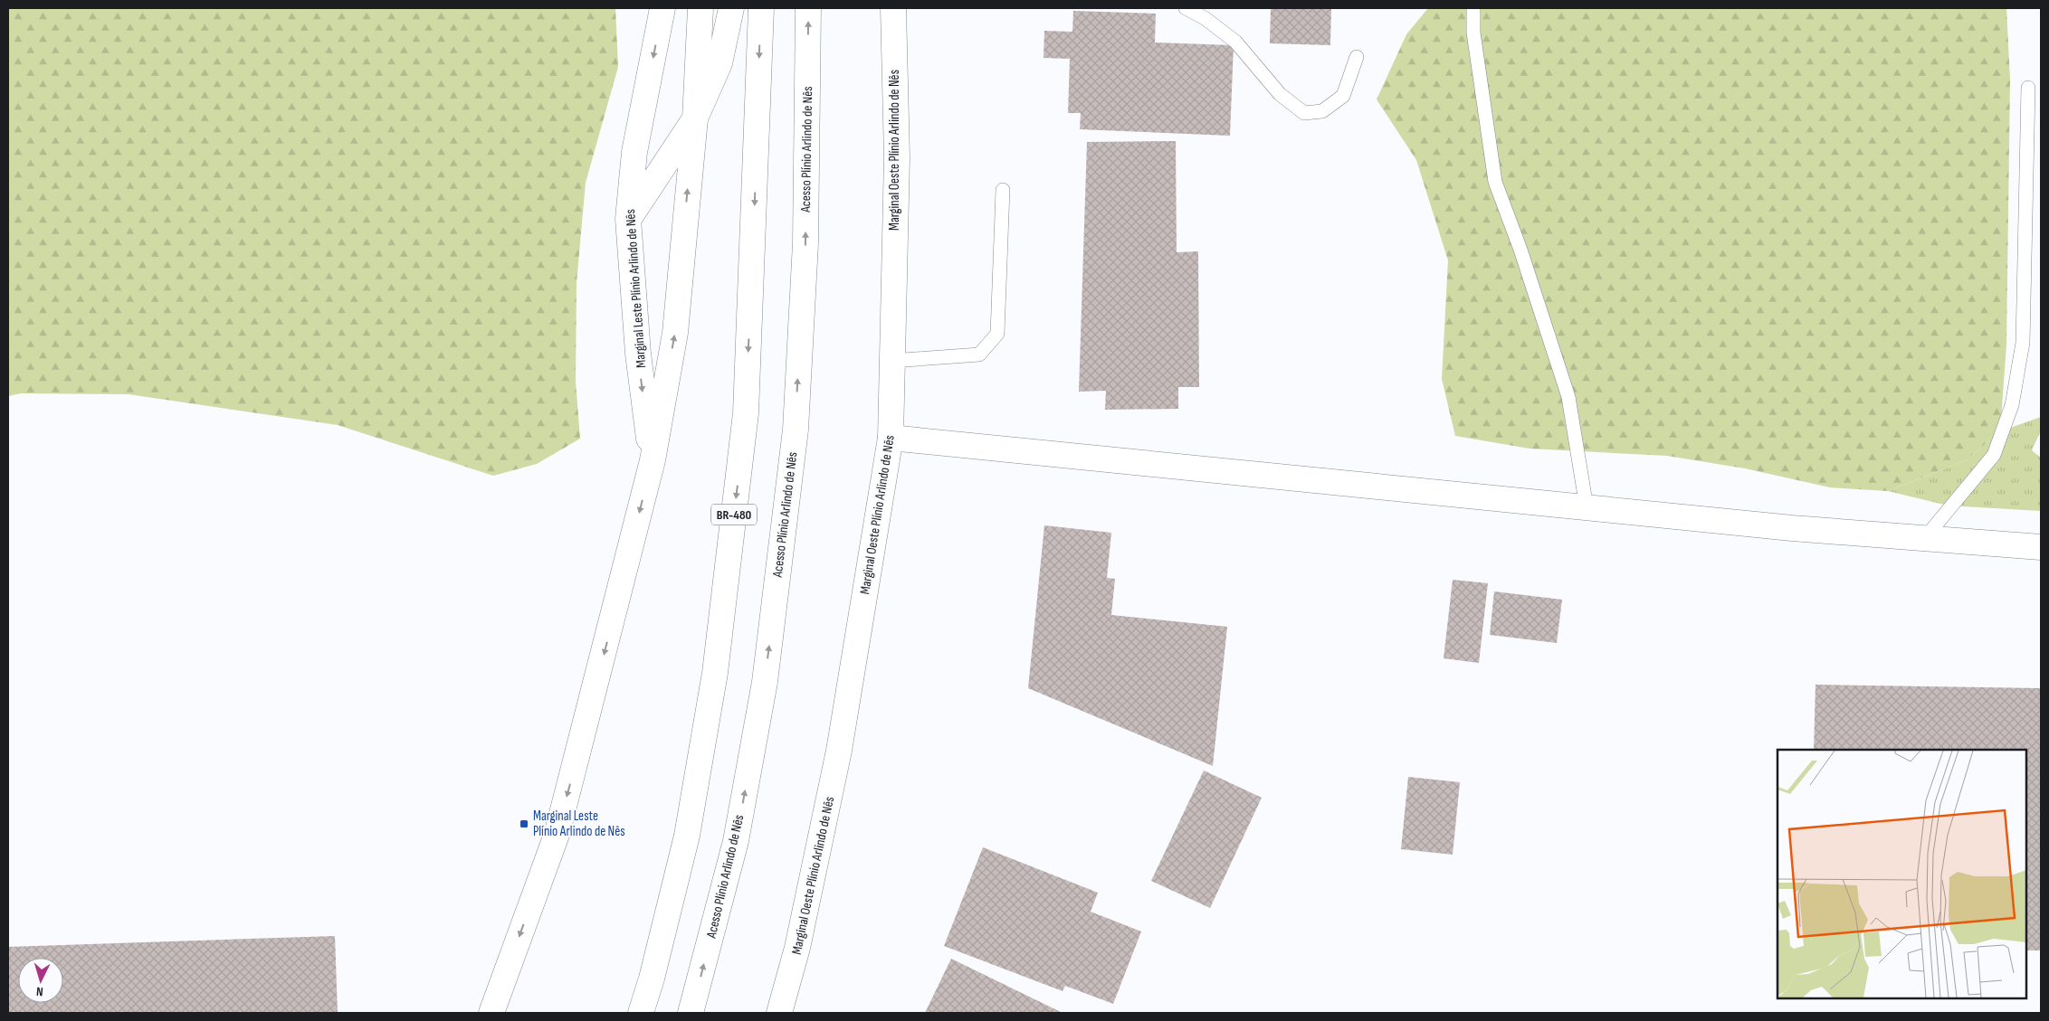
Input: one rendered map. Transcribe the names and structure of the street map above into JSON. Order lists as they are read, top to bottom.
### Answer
{
  "streets": {
    "main road": [
      "Acesso Plínio Arlindo de Nês",
      "Marginal Oeste Plínio Arlindo de Nês",
      "Marginal Leste Plínio Arlindo de Nês",
      "BR-480"
    ]
  },
  "places": {
    "transit": ["Marginal Leste Plínio Arlindo de Nês"]
  },
  "north": "bottom"
}
